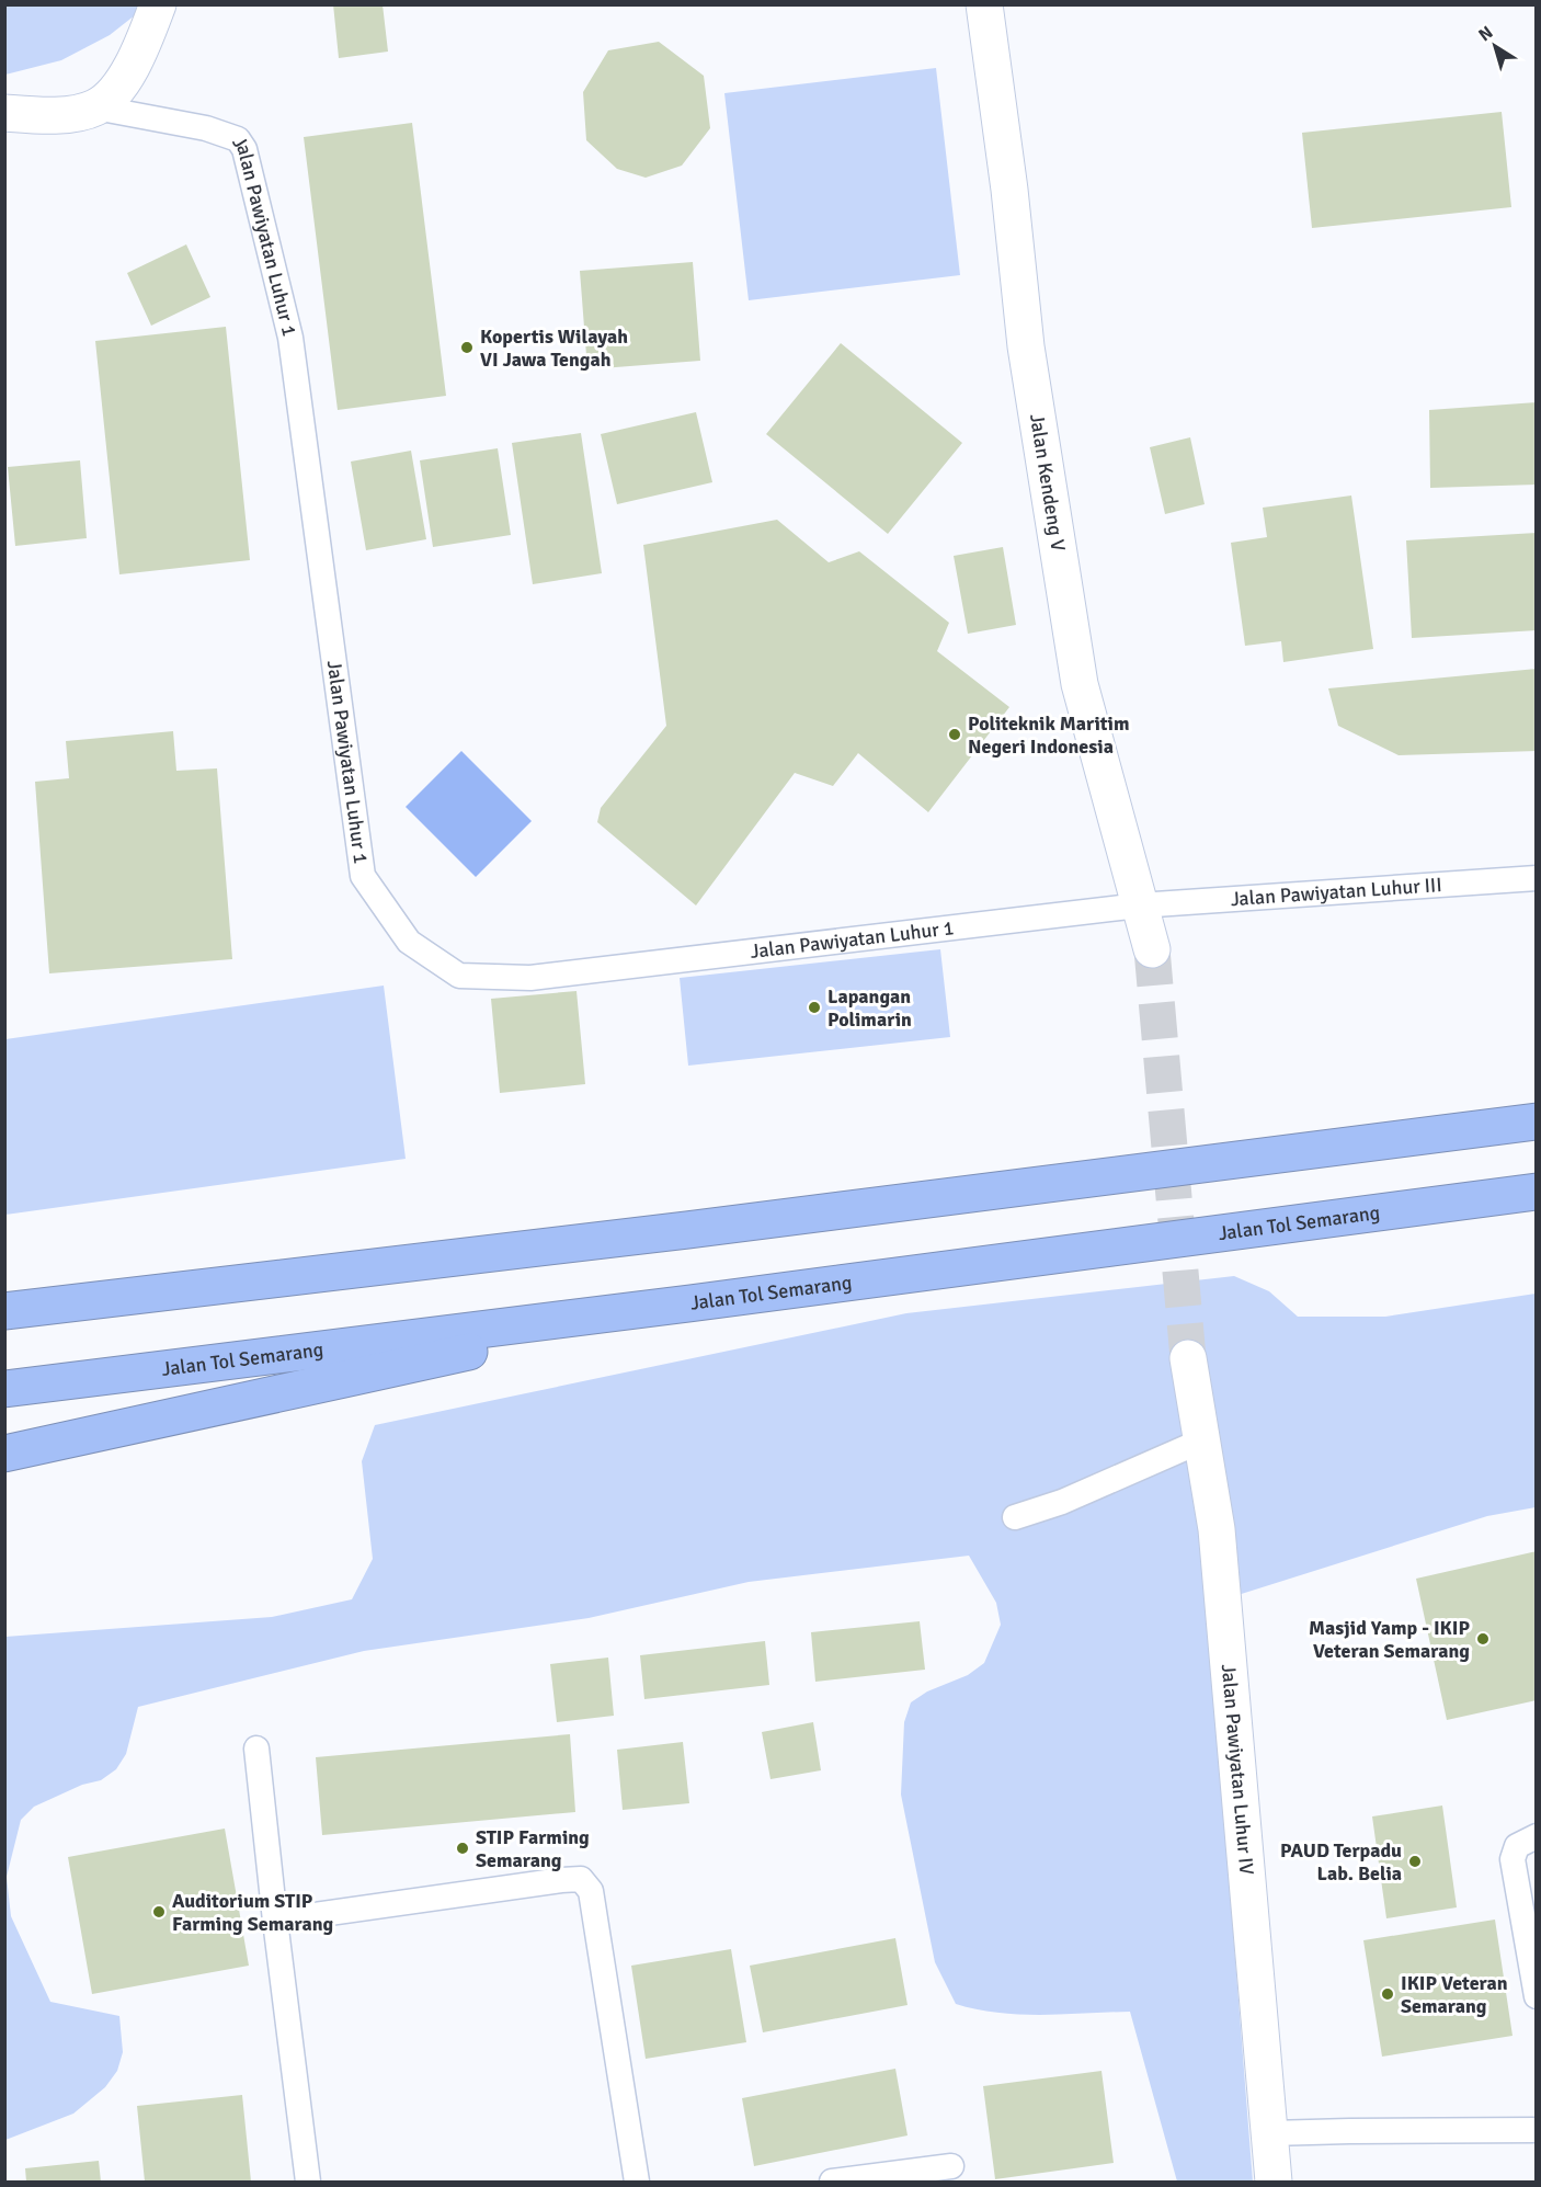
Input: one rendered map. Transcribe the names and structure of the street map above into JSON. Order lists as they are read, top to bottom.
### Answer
{
  "streets": {
    "highway": ["Jalan Tol Semarang"],
    "street": ["Jalan Kendeng V", "Jalan Pawiyatan Luhur IV"],
    "lane": ["Jalan Pawiyatan Luhur 1", "Jalan Pawiyatan Luhur III"]
  },
  "crossings": [
    ["Jalan Pawiyatan Luhur 1", "Jalan Kendeng V"],
    ["Jalan Pawiyatan Luhur 1", "Jalan Pawiyatan Luhur III"],
    ["Jalan Kendeng V", "Jalan Pawiyatan Luhur III"]
  ],
  "places": [
    "Kopertis Wilayah VI Jawa Tengah",
    "Politeknik Maritim Negeri Indonesia",
    "Lapangan Polimarin",
    "Masjid Yamp - IKIP Veteran Semarang",
    "STIP Farming Semarang",
    "PAUD Terpadu Lab. Belia",
    "Auditorium STIP Farming Semarang",
    "IKIP Veteran Semarang"
  ],
  "north": "top left"
}
